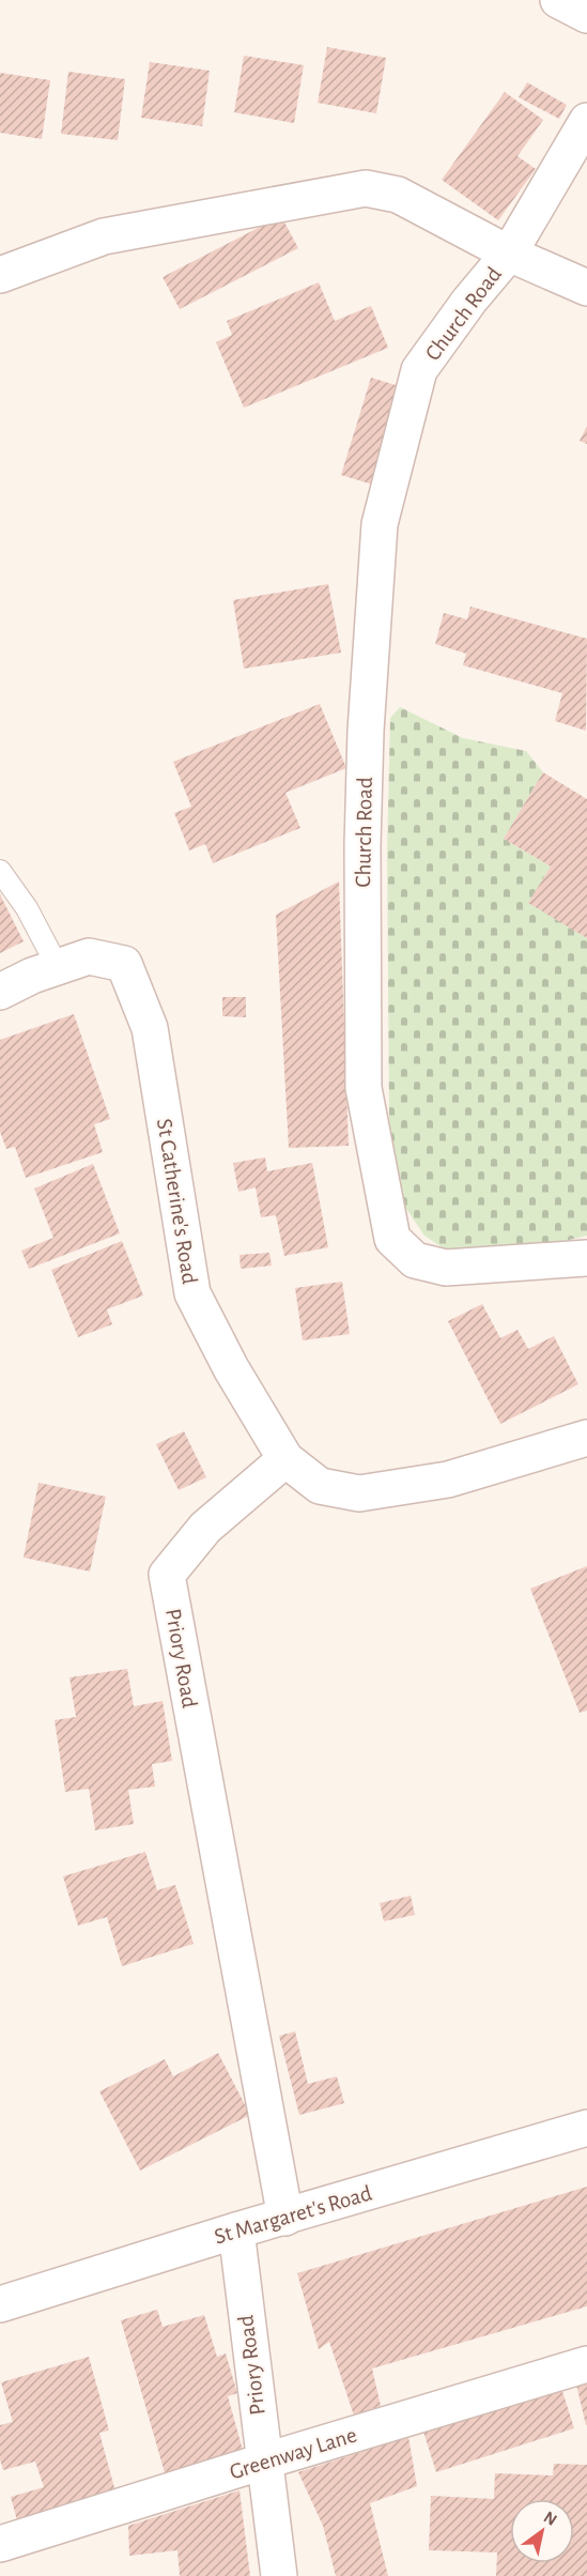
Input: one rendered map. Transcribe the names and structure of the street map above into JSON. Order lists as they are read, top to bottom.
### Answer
{
  "streets": {
    "street": [
      "Church Road",
      "St Catherine's Road",
      "Priory Road",
      "St Margaret's Road",
      "Greenway Lane"
    ]
  },
  "crossings": [
    ["St Catherine's Road", "Priory Road"],
    ["Priory Road", "St Margaret's Road"],
    ["Priory Road", "Greenway Lane"]
  ],
  "north": "top right"
}
